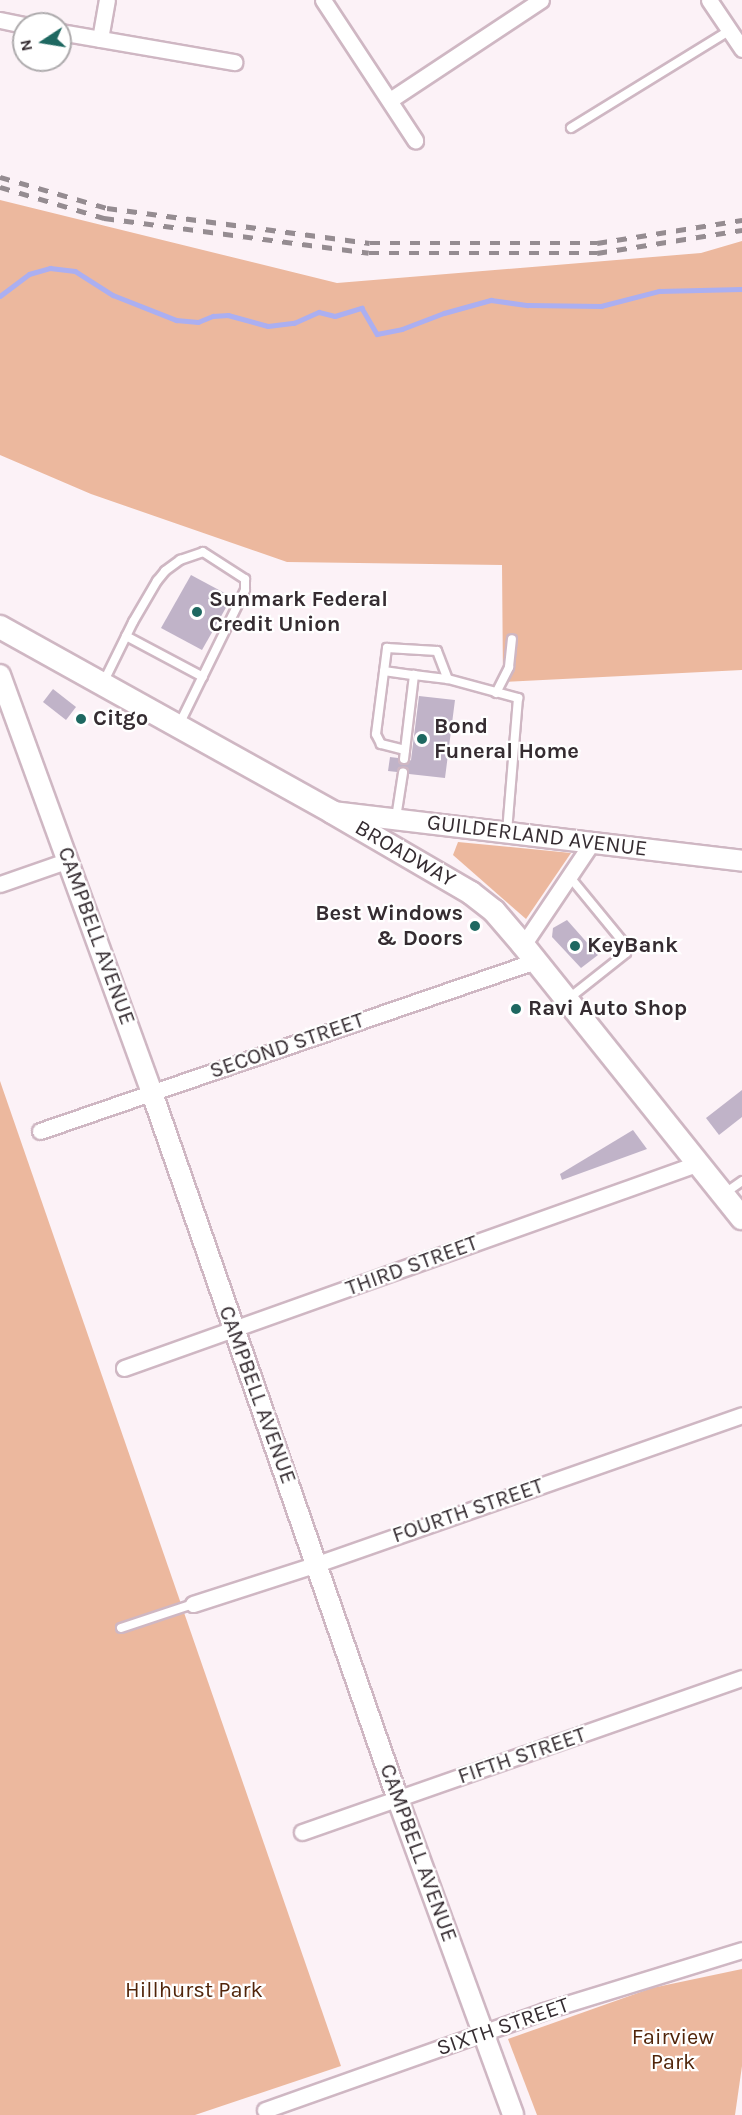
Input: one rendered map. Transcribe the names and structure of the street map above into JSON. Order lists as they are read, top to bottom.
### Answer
{
  "streets": {
    "main road": ["BROADWAY"],
    "street": [
      "GUILDERLAND AVENUE",
      "CAMPBELL AVENUE",
      "SECOND STREET",
      "THIRD STREET",
      "FOURTH STREET",
      "FIFTH STREET",
      "SIXTH STREET"
    ]
  },
  "crossings": [
    ["GUILDERLAND AVENUE", "BROADWAY"],
    ["BROADWAY", "SECOND STREET"],
    ["BROADWAY", "THIRD STREET"],
    ["CAMPBELL AVENUE", "SECOND STREET"],
    ["CAMPBELL AVENUE", "THIRD STREET"],
    ["CAMPBELL AVENUE", "FOURTH STREET"],
    ["CAMPBELL AVENUE", "FIFTH STREET"],
    ["CAMPBELL AVENUE", "SIXTH STREET"]
  ],
  "parks": ["Hillhurst Park", "Fairview Park"],
  "places": [
    "Sunmark Federal Credit Union",
    "Citgo",
    "Bond Funeral Home",
    "Best Windows & Doors",
    "KeyBank",
    "Ravi Auto Shop"
  ],
  "north": "left"
}
